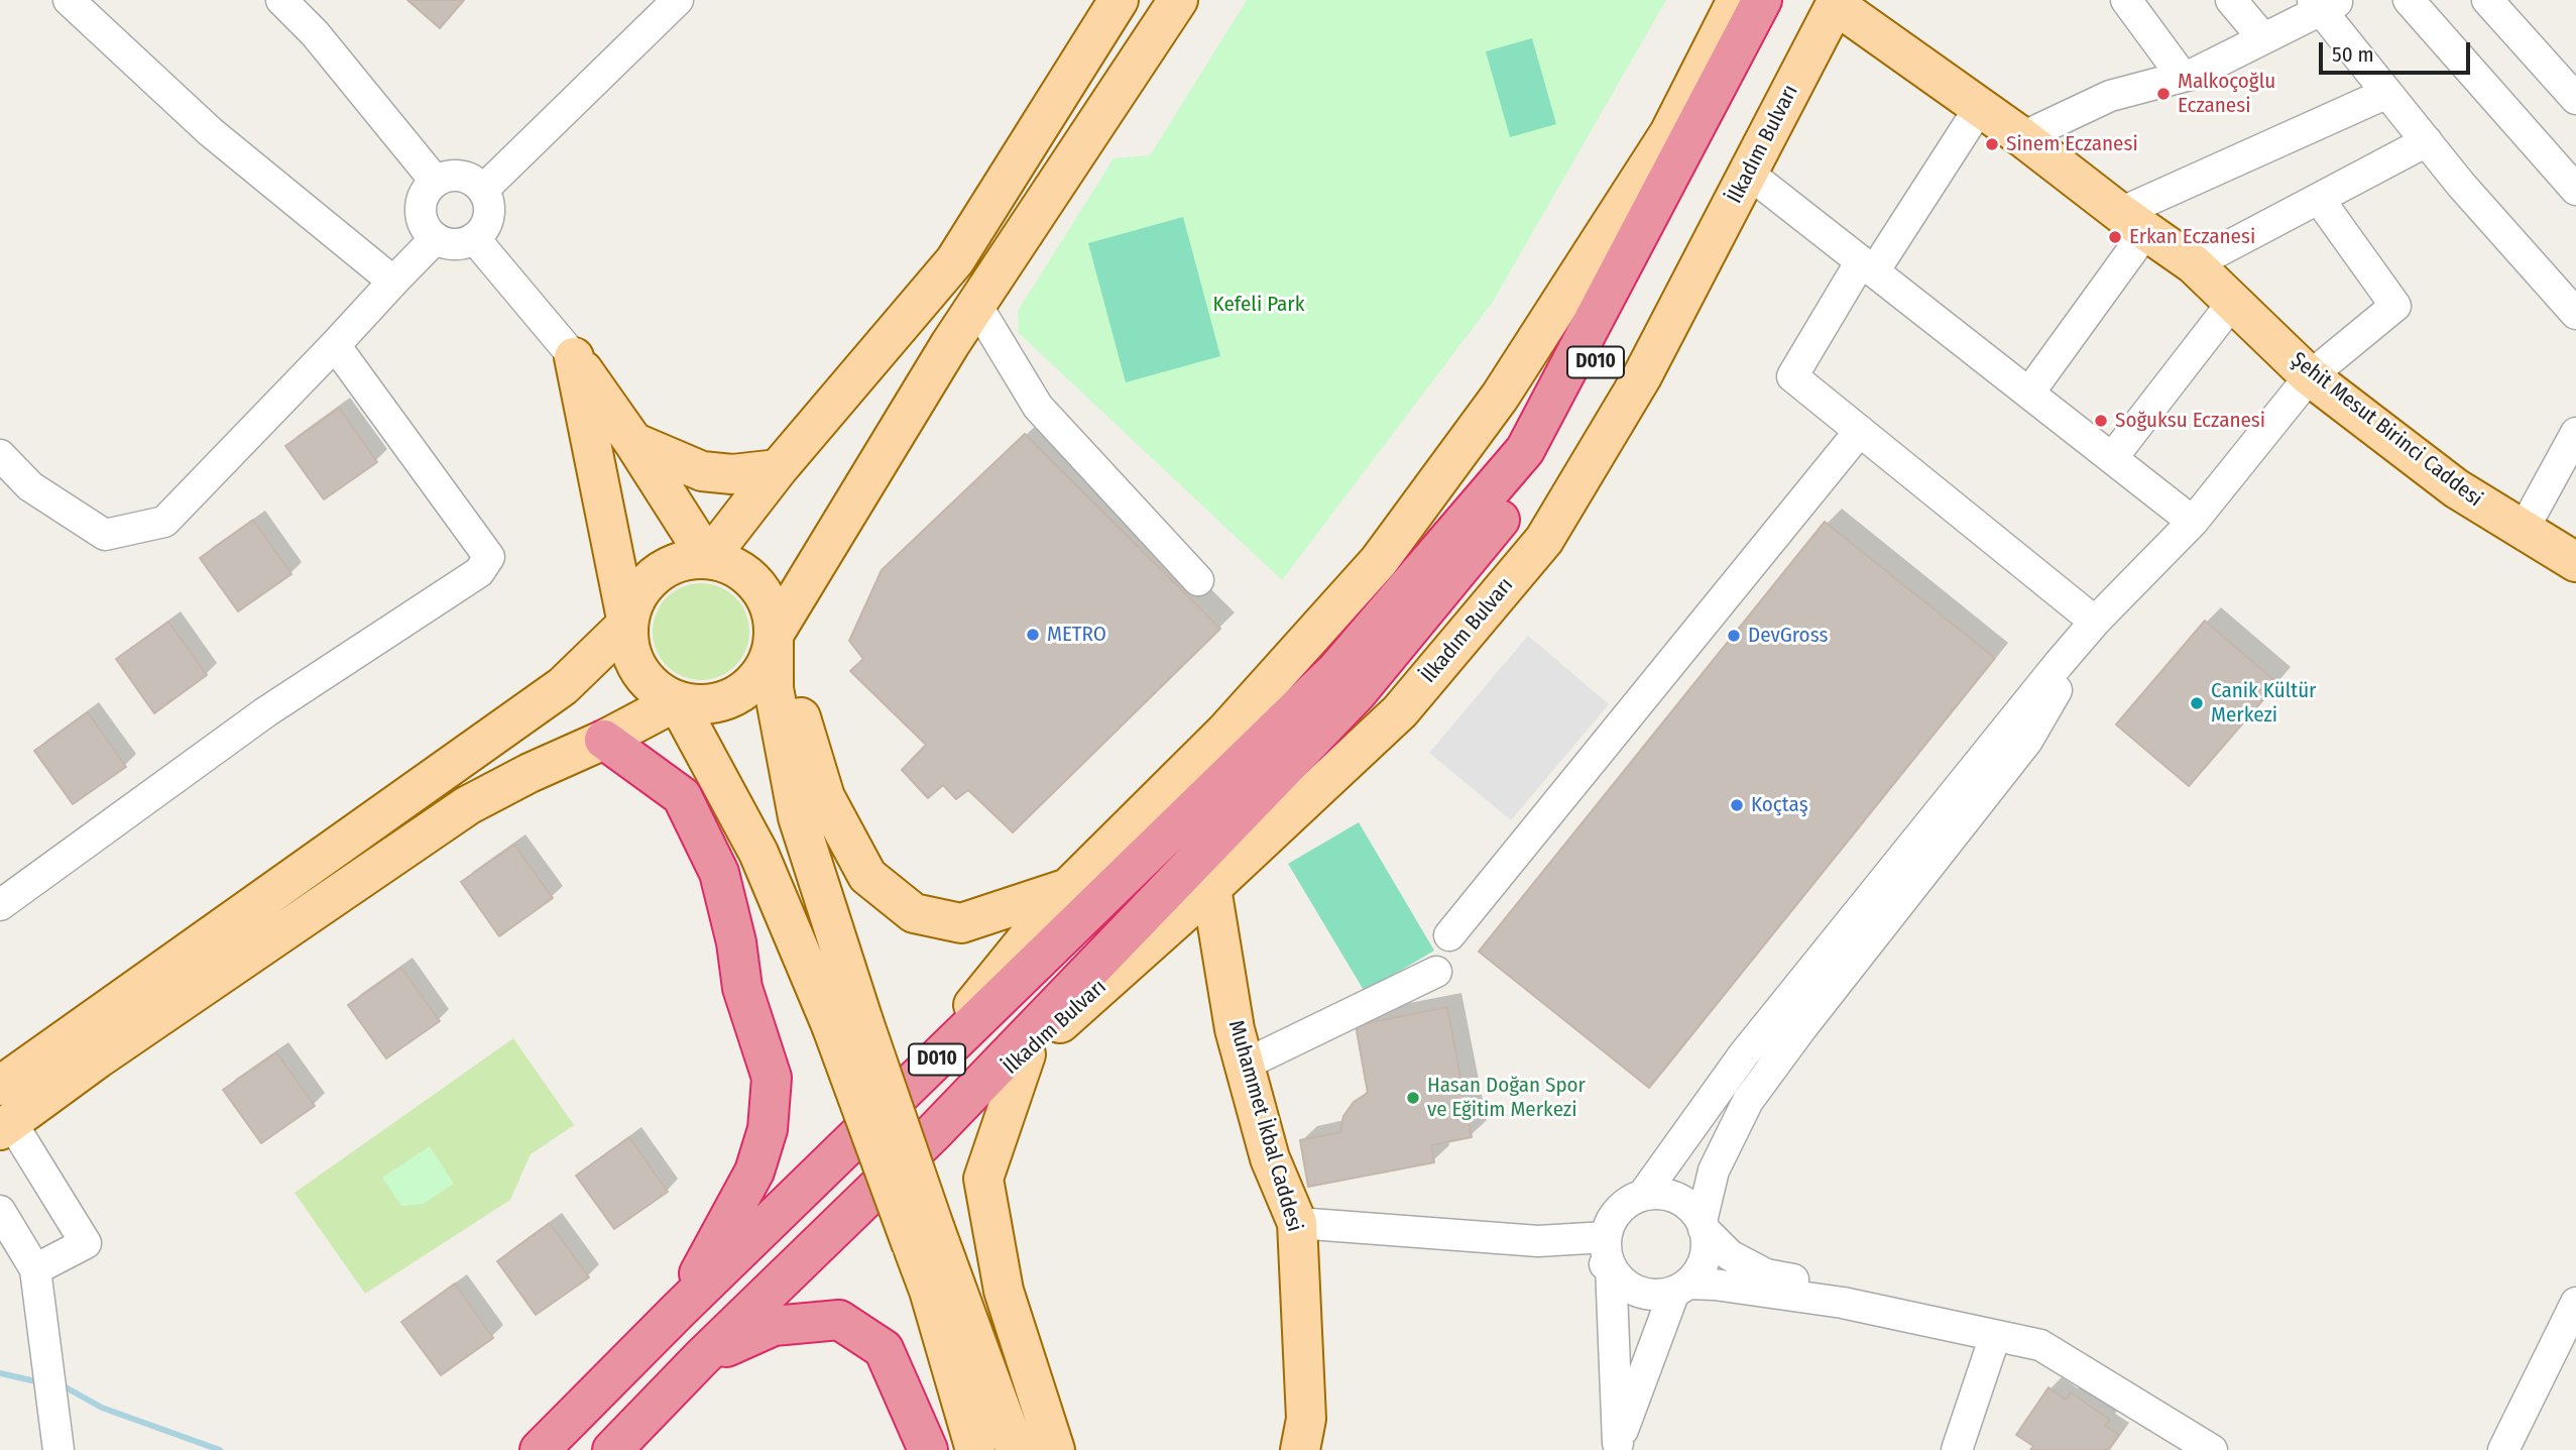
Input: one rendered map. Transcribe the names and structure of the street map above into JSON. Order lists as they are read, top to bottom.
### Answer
{
  "streets": {
    "highway": ["İlkadım Bulvarı", "D010"],
    "main road": ["Şehit Mesut Birinci Caddesi", "Muhammet İkbal Caddesi"]
  },
  "crossings": [
    ["İlkadım Bulvarı", "Şehit Mesut Birinci Caddesi"],
    ["İlkadım Bulvarı", "Muhammet İkbal Caddesi"]
  ],
  "parks": ["Kefeli Park"],
  "places": [
    "Malkoçoğlu Eczanesi",
    "Sinem Eczanesi",
    "Erkan Eczanesi",
    "Soğuksu Eczanesi",
    "METRO",
    "DevGross",
    "Canik Kültür Merkezi",
    "Koçtaş",
    "Hasan Doğan Spor ve Eğitim Merkezi"
  ],
  "scale_bar": "50 m"
}
